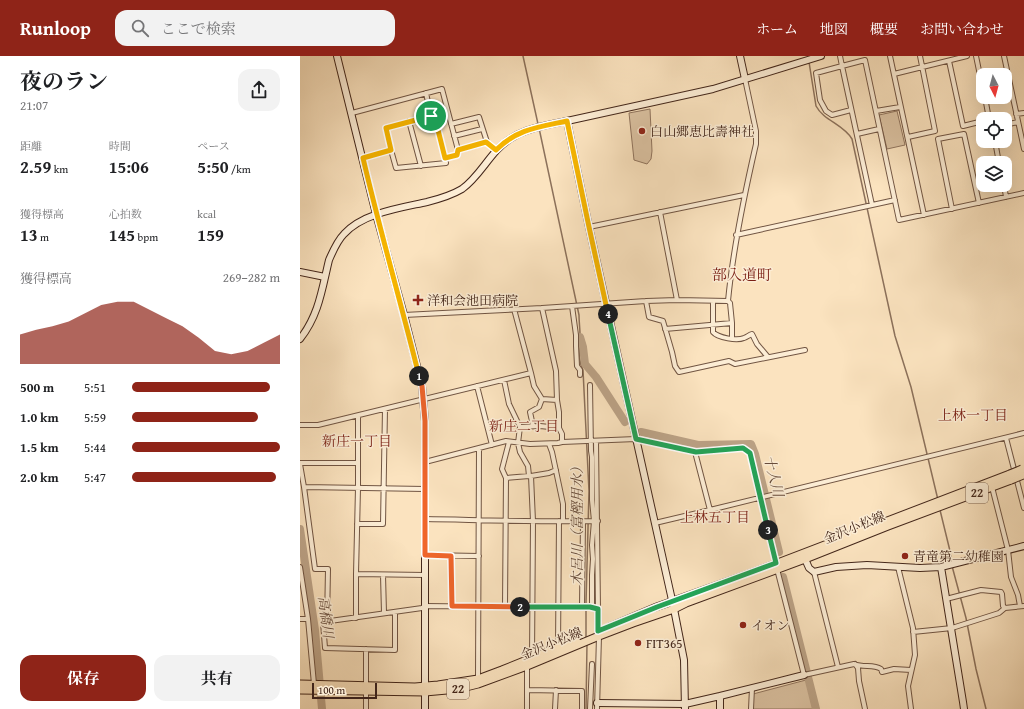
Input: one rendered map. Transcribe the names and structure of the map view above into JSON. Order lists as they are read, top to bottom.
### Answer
{
  "streets": {
    "main road": ["22", "金沢小松線"]
  },
  "crossings": [
    ["22", "金沢小松線"]
  ],
  "districts": [
    "部入道町",
    "上林一丁目",
    "新庄二丁目",
    "新庄一丁目",
    "上林五丁目"
  ],
  "water": ["十人川", "木呂川（富樫用水）", "高橋川"],
  "places": {
    "other": [
      "白山郷恵比壽神社",
      "青竜第二幼稚園",
      "イオン",
      "FIT365"
    ],
    "health": ["洋和会池田病院"]
  },
  "scale_bar": "100 m",
  "north": "bottom",
  "page": {
    "header": "Runloop",
    "search": "ここで検索",
    "nav": [
      "ホーム",
      "地図",
      "概要",
      "お問い合わせ"
    ],
    "heading": ["夜のラン", "21:07"],
    "stats": [
      ["距離", "2.59 km"],
      ["時間", "15:06"],
      ["ペース", "5:50 /km"],
      ["獲得標高", "13 m"],
      ["心拍数", "145 bpm"],
      ["kcal", "159"]
    ],
    "chart": ["獲得標高", "269–282 m"],
    "pins": [
      "4",
      "1",
      "3",
      "2"
    ],
    "list": [
      {
        "name": "500 m",
        "note": "5:51"
      },
      {
        "name": "1.0 km",
        "note": "5:59"
      },
      {
        "name": "1.5 km",
        "note": "5:44"
      },
      {
        "name": "2.0 km",
        "note": "5:47"
      }
    ],
    "buttons": ["保存", "共有"],
    "scale": "100 m"
  }
}
